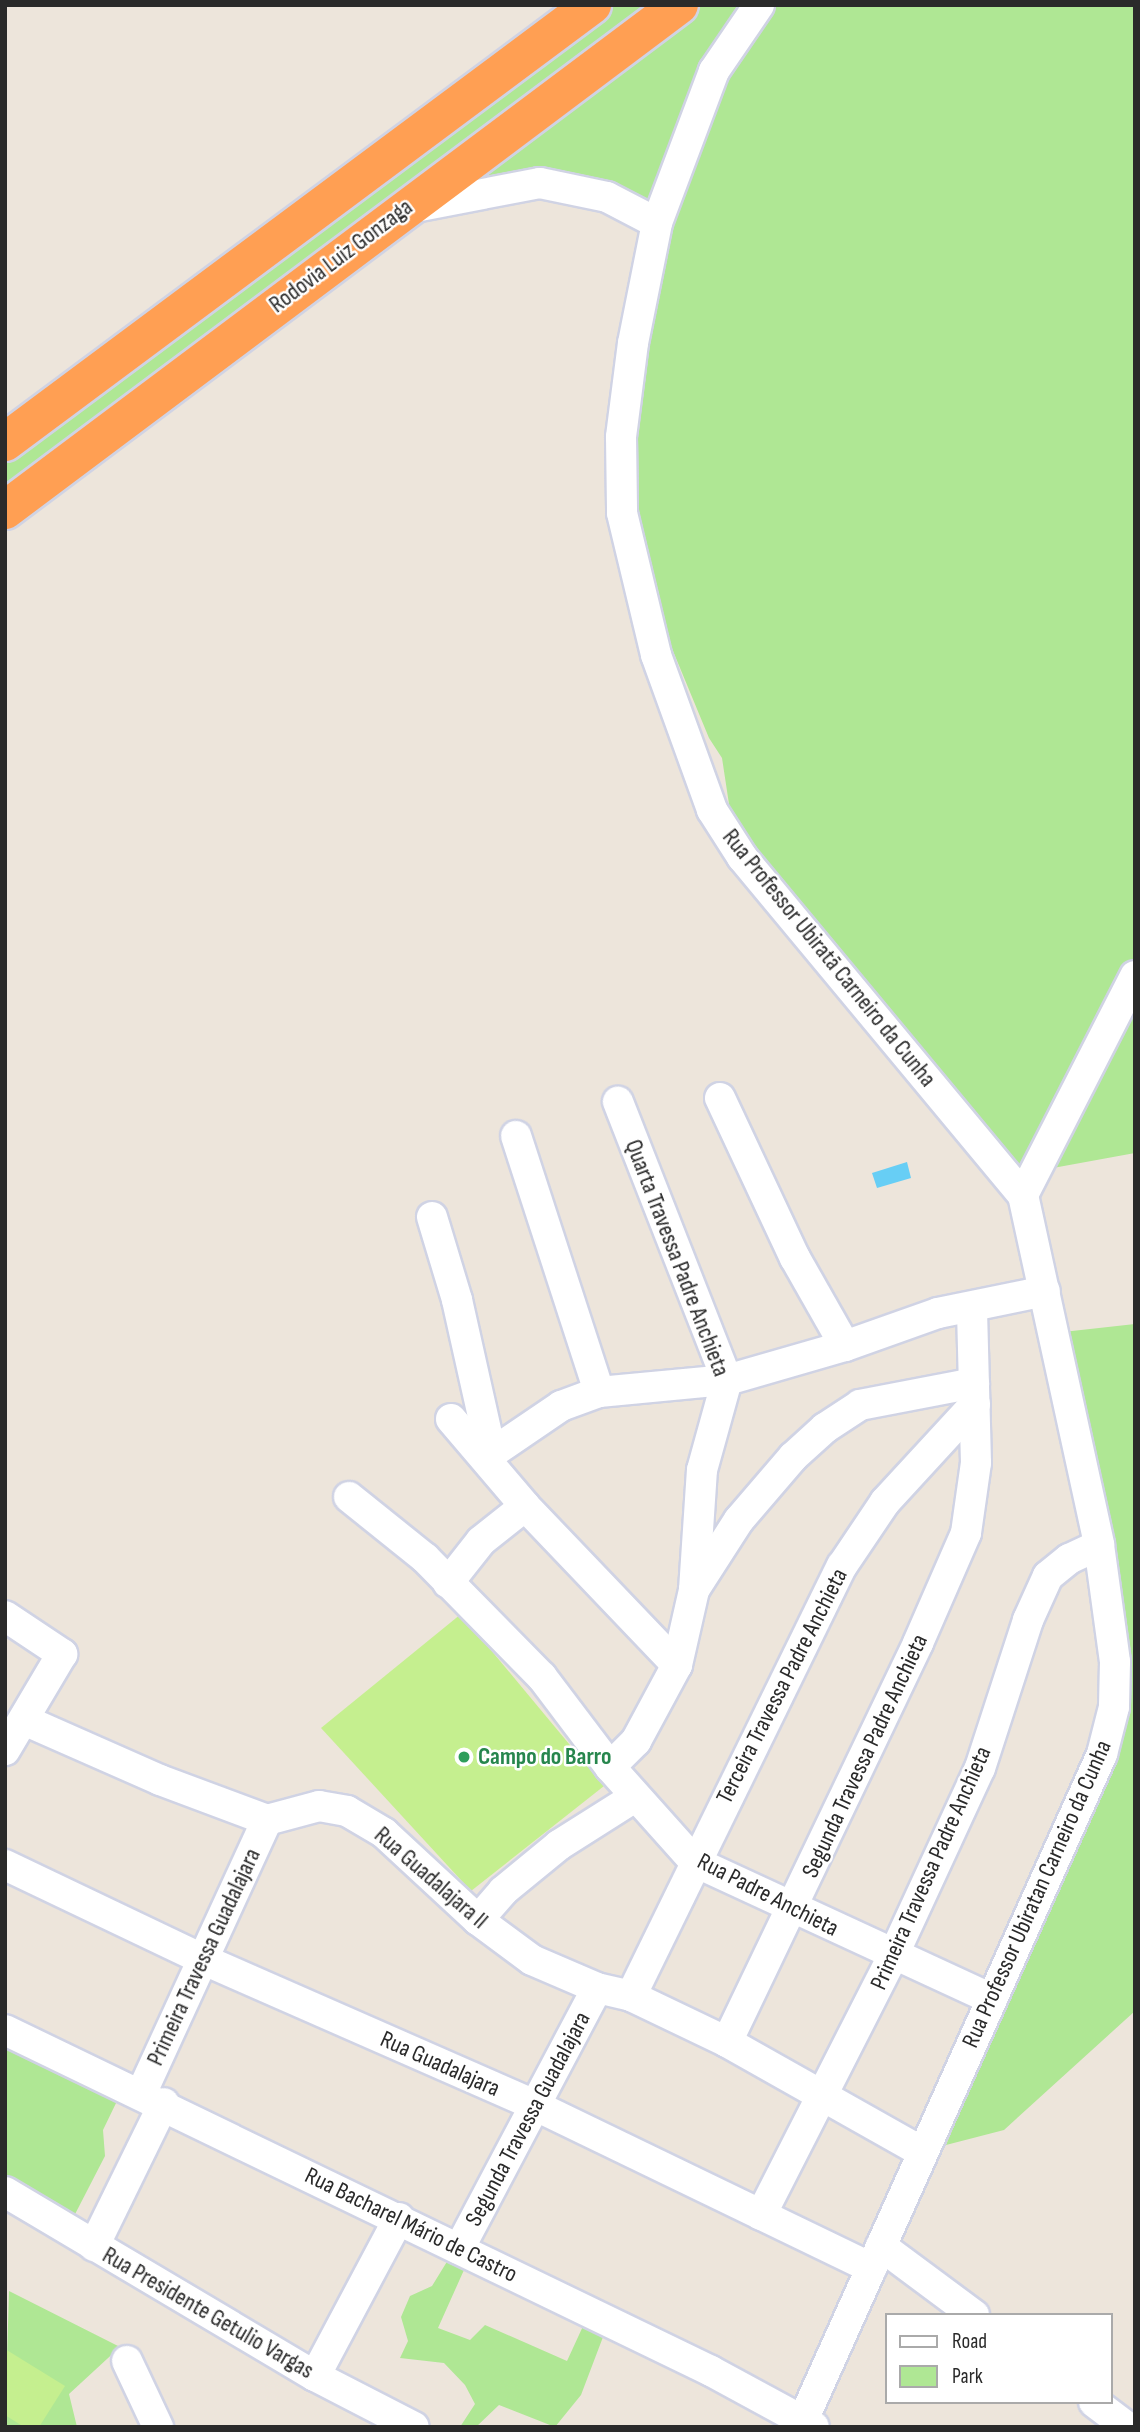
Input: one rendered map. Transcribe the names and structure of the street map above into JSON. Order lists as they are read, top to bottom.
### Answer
{
  "streets": {
    "highway": ["Rodovia Luiz Gonzaga"],
    "street": [
      "Rua Professor Ubiratã Carneiro da Cunha",
      "Quarta Travessa Padre Anchieta",
      "Terceira Travessa Padre Anchieta",
      "Segunda Travessa Padre Anchieta",
      "Primeira Travessa Padre Anchieta",
      "Rua Guadalajara II",
      "Rua Professor Ubiratan Carneiro da Cunha",
      "Rua Padre Anchieta",
      "Primeira Travessa Guadalajara",
      "Rua Guadalajara",
      "Segunda Travessa Guadalajara",
      "Rua Bacharel Mário de Castro",
      "Rua Presidente Getulio Vargas"
    ]
  },
  "crossings": [
    ["Rua Professor Ubiratã Carneiro da Cunha", "Rua Professor Ubiratan Carneiro da Cunha"],
    ["Quarta Travessa Padre Anchieta", "Rua Padre Anchieta"],
    ["Terceira Travessa Padre Anchieta", "Segunda Travessa Padre Anchieta"],
    ["Terceira Travessa Padre Anchieta", "Rua Guadalajara II"],
    ["Terceira Travessa Padre Anchieta", "Rua Padre Anchieta"],
    ["Segunda Travessa Padre Anchieta", "Rua Guadalajara II"],
    ["Segunda Travessa Padre Anchieta", "Rua Padre Anchieta"],
    ["Primeira Travessa Padre Anchieta", "Rua Guadalajara II"],
    ["Primeira Travessa Padre Anchieta", "Rua Professor Ubiratan Carneiro da Cunha"],
    ["Primeira Travessa Padre Anchieta", "Rua Padre Anchieta"],
    ["Rua Guadalajara II", "Rua Professor Ubiratan Carneiro da Cunha"],
    ["Rua Guadalajara II", "Primeira Travessa Guadalajara"],
    ["Rua Guadalajara II", "Segunda Travessa Guadalajara"],
    ["Rua Professor Ubiratan Carneiro da Cunha", "Rua Padre Anchieta"],
    ["Rua Professor Ubiratan Carneiro da Cunha", "Rua Guadalajara"],
    ["Rua Professor Ubiratan Carneiro da Cunha", "Rua Bacharel Mário de Castro"],
    ["Primeira Travessa Guadalajara", "Rua Guadalajara"],
    ["Primeira Travessa Guadalajara", "Rua Bacharel Mário de Castro"],
    ["Primeira Travessa Guadalajara", "Rua Presidente Getulio Vargas"],
    ["Rua Guadalajara", "Segunda Travessa Guadalajara"],
    ["Segunda Travessa Guadalajara", "Rua Bacharel Mário de Castro"]
  ],
  "places": ["Campo do Barro"],
  "legend": ["Road", "Park"]
}
